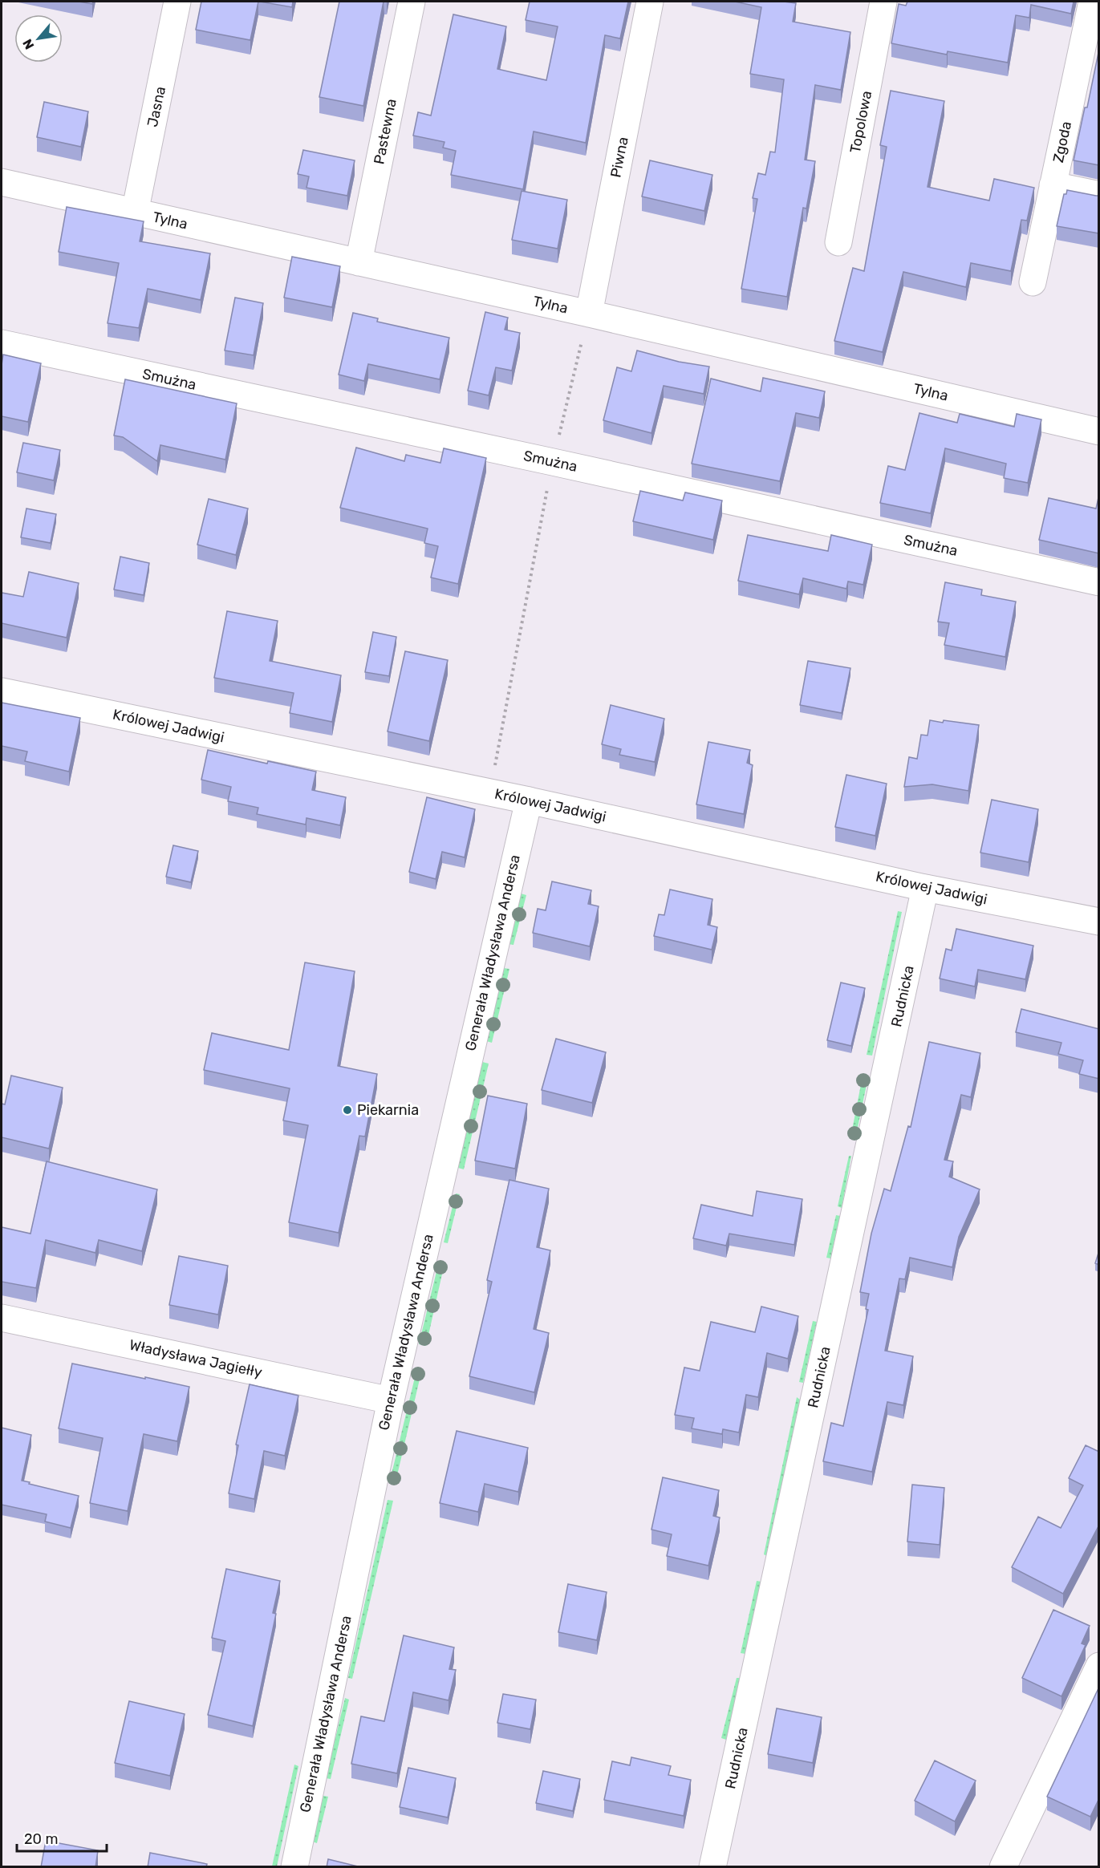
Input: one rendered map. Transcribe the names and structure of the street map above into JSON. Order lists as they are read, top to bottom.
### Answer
{
  "streets": {
    "street": [
      "Jasna",
      "Topolowa",
      "Pastewna",
      "Zgoda",
      "Piwna",
      "Tylna",
      "Smużna",
      "Królowej Jadwigi",
      "Generała Władysława Andersa",
      "Rudnicka",
      "Władysława Jagiełły"
    ]
  },
  "crossings": [
    ["Jasna", "Tylna"],
    ["Pastewna", "Tylna"],
    ["Piwna", "Tylna"],
    ["Królowej Jadwigi", "Generała Władysława Andersa"],
    ["Królowej Jadwigi", "Rudnicka"],
    ["Generała Władysława Andersa", "Władysława Jagiełły"]
  ],
  "places": ["Piekarnia"],
  "scale_bar": "20 m",
  "north": "bottom left"
}
